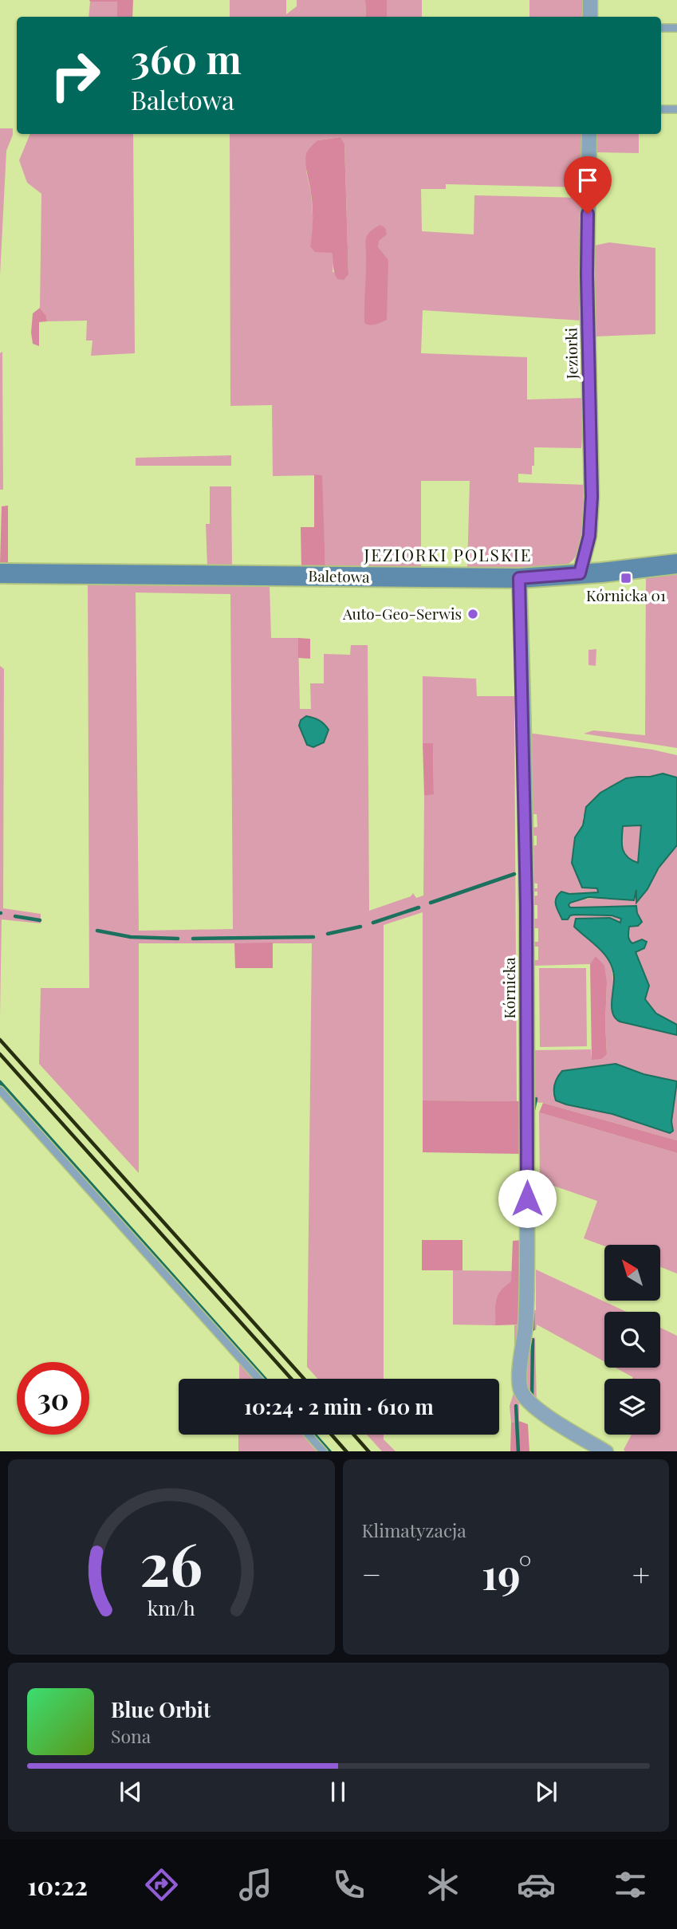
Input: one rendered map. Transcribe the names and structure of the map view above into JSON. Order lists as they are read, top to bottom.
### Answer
{
  "streets": {
    "street": ["Jeziorki", "Baletowa", "Kórnicka"]
  },
  "crossings": [
    ["Jeziorki", "Baletowa"],
    ["Baletowa", "Kórnicka"]
  ],
  "districts": ["JEZIORKI POLSKIE"],
  "places": {
    "transit": ["Kórnicka 01"],
    "other": ["Auto-Geo-Serwis"]
  },
  "north": "top left",
  "page": {
    "turn": ["360 m", "Baletowa"],
    "limit": "30",
    "trip": "10:24 · 2 min · 610 m",
    "tile": "Klimatyzacja",
    "heat": ["−", "19°", "+"],
    "song": ["Blue Orbit", "Sona"],
    "tabs": "10:22",
    "gauge": ["26", "km/h"]
  }
}
